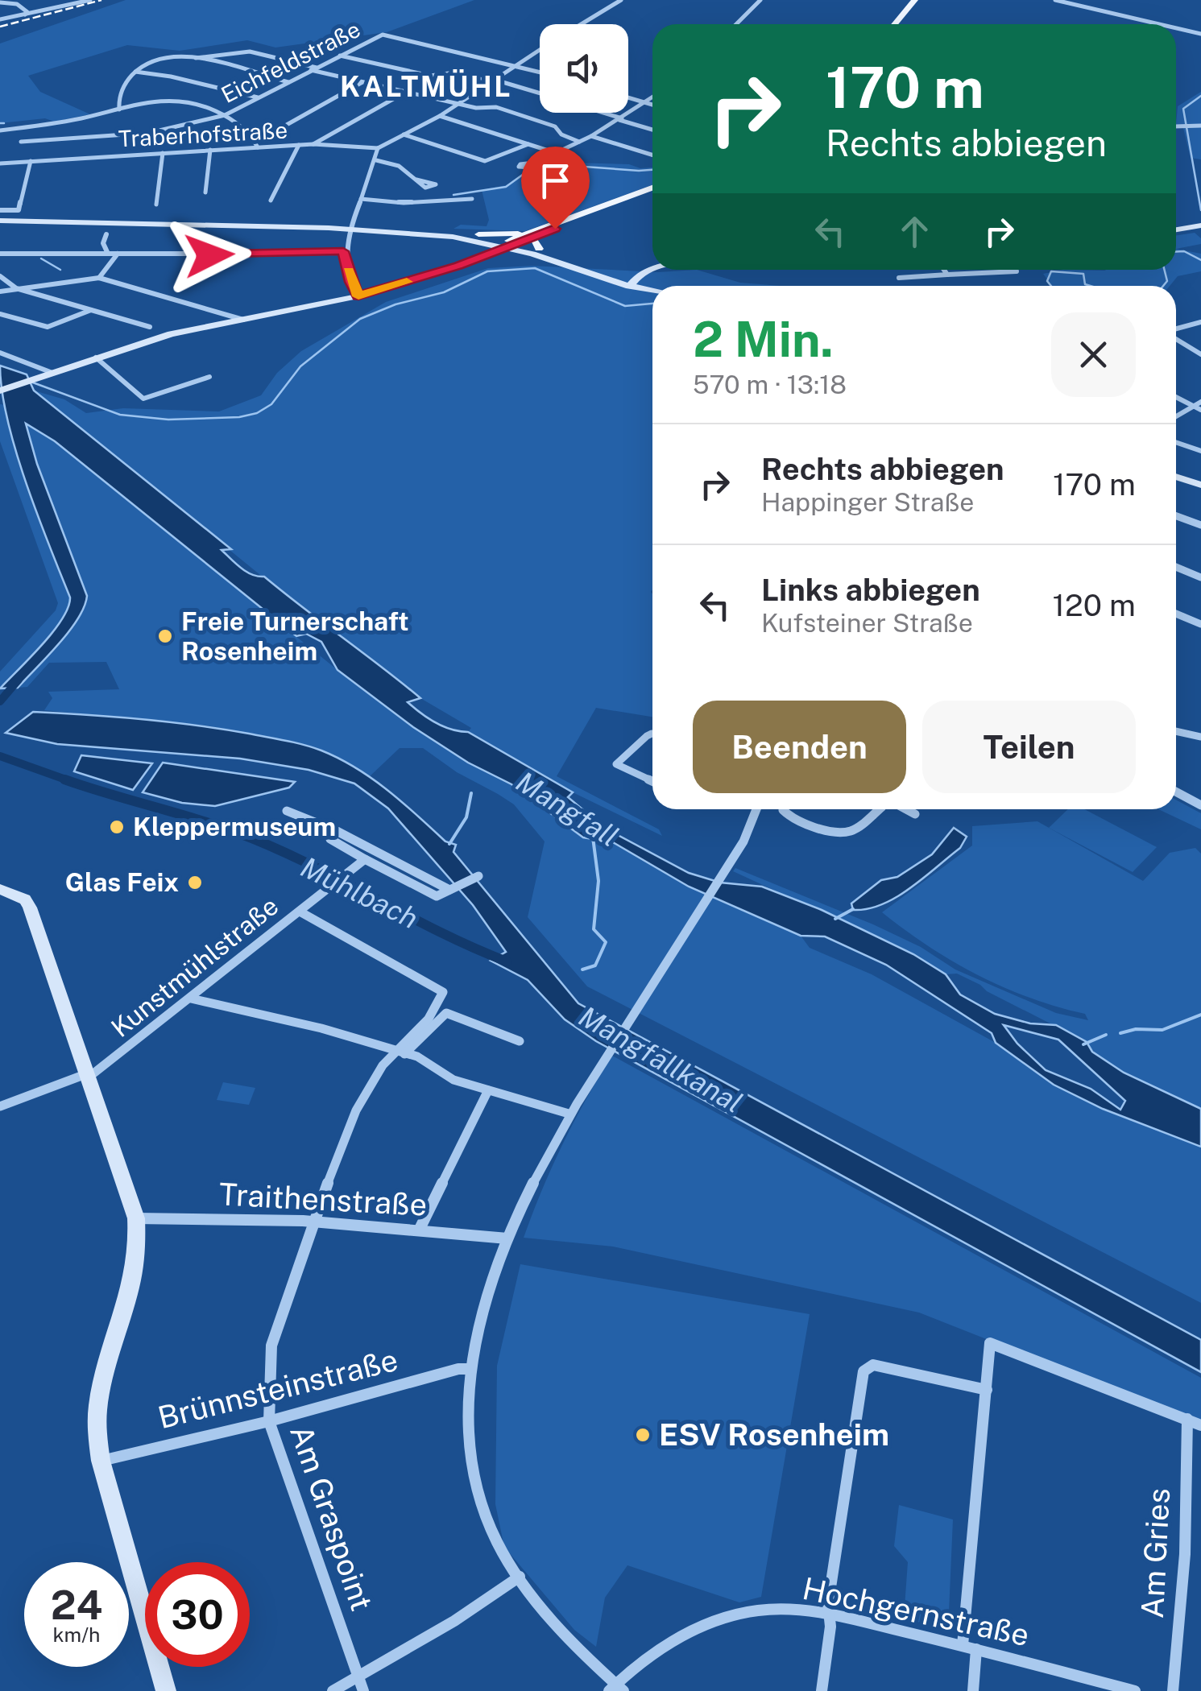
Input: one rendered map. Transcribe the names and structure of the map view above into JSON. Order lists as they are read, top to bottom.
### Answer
{
  "streets": {
    "street": [
      "Eichfeldstraße",
      "Traberhofstraße",
      "Kunstmühlstraße",
      "Traithenstraße",
      "Brünnsteinstraße",
      "Am Graspoint",
      "Am Gries",
      "Hochgernstraße"
    ]
  },
  "crossings": [
    ["Traithenstraße", "Am Graspoint"],
    ["Brünnsteinstraße", "Am Graspoint"]
  ],
  "districts": ["KALTMÜHL"],
  "water": ["Mangfall", "Mühlbach", "Mangfallkanal"],
  "places": [
    "Freie Turnerschaft Rosenheim",
    "Kleppermuseum",
    "Glas Feix",
    "ESV Rosenheim"
  ],
  "page": {
    "turn": ["170 m", "Rechts abbiegen"],
    "heading": ["2 Min.", "570 m · 13:18"],
    "list": [
      {
        "name": "Rechts abbiegen",
        "note": "Happinger Straße",
        "value": "170 m"
      },
      {
        "name": "Links abbiegen",
        "note": "Kufsteiner Straße",
        "value": "120 m"
      }
    ],
    "buttons": ["Beenden", "Teilen"],
    "speed": "24 km/h",
    "limit": "30"
  }
}
